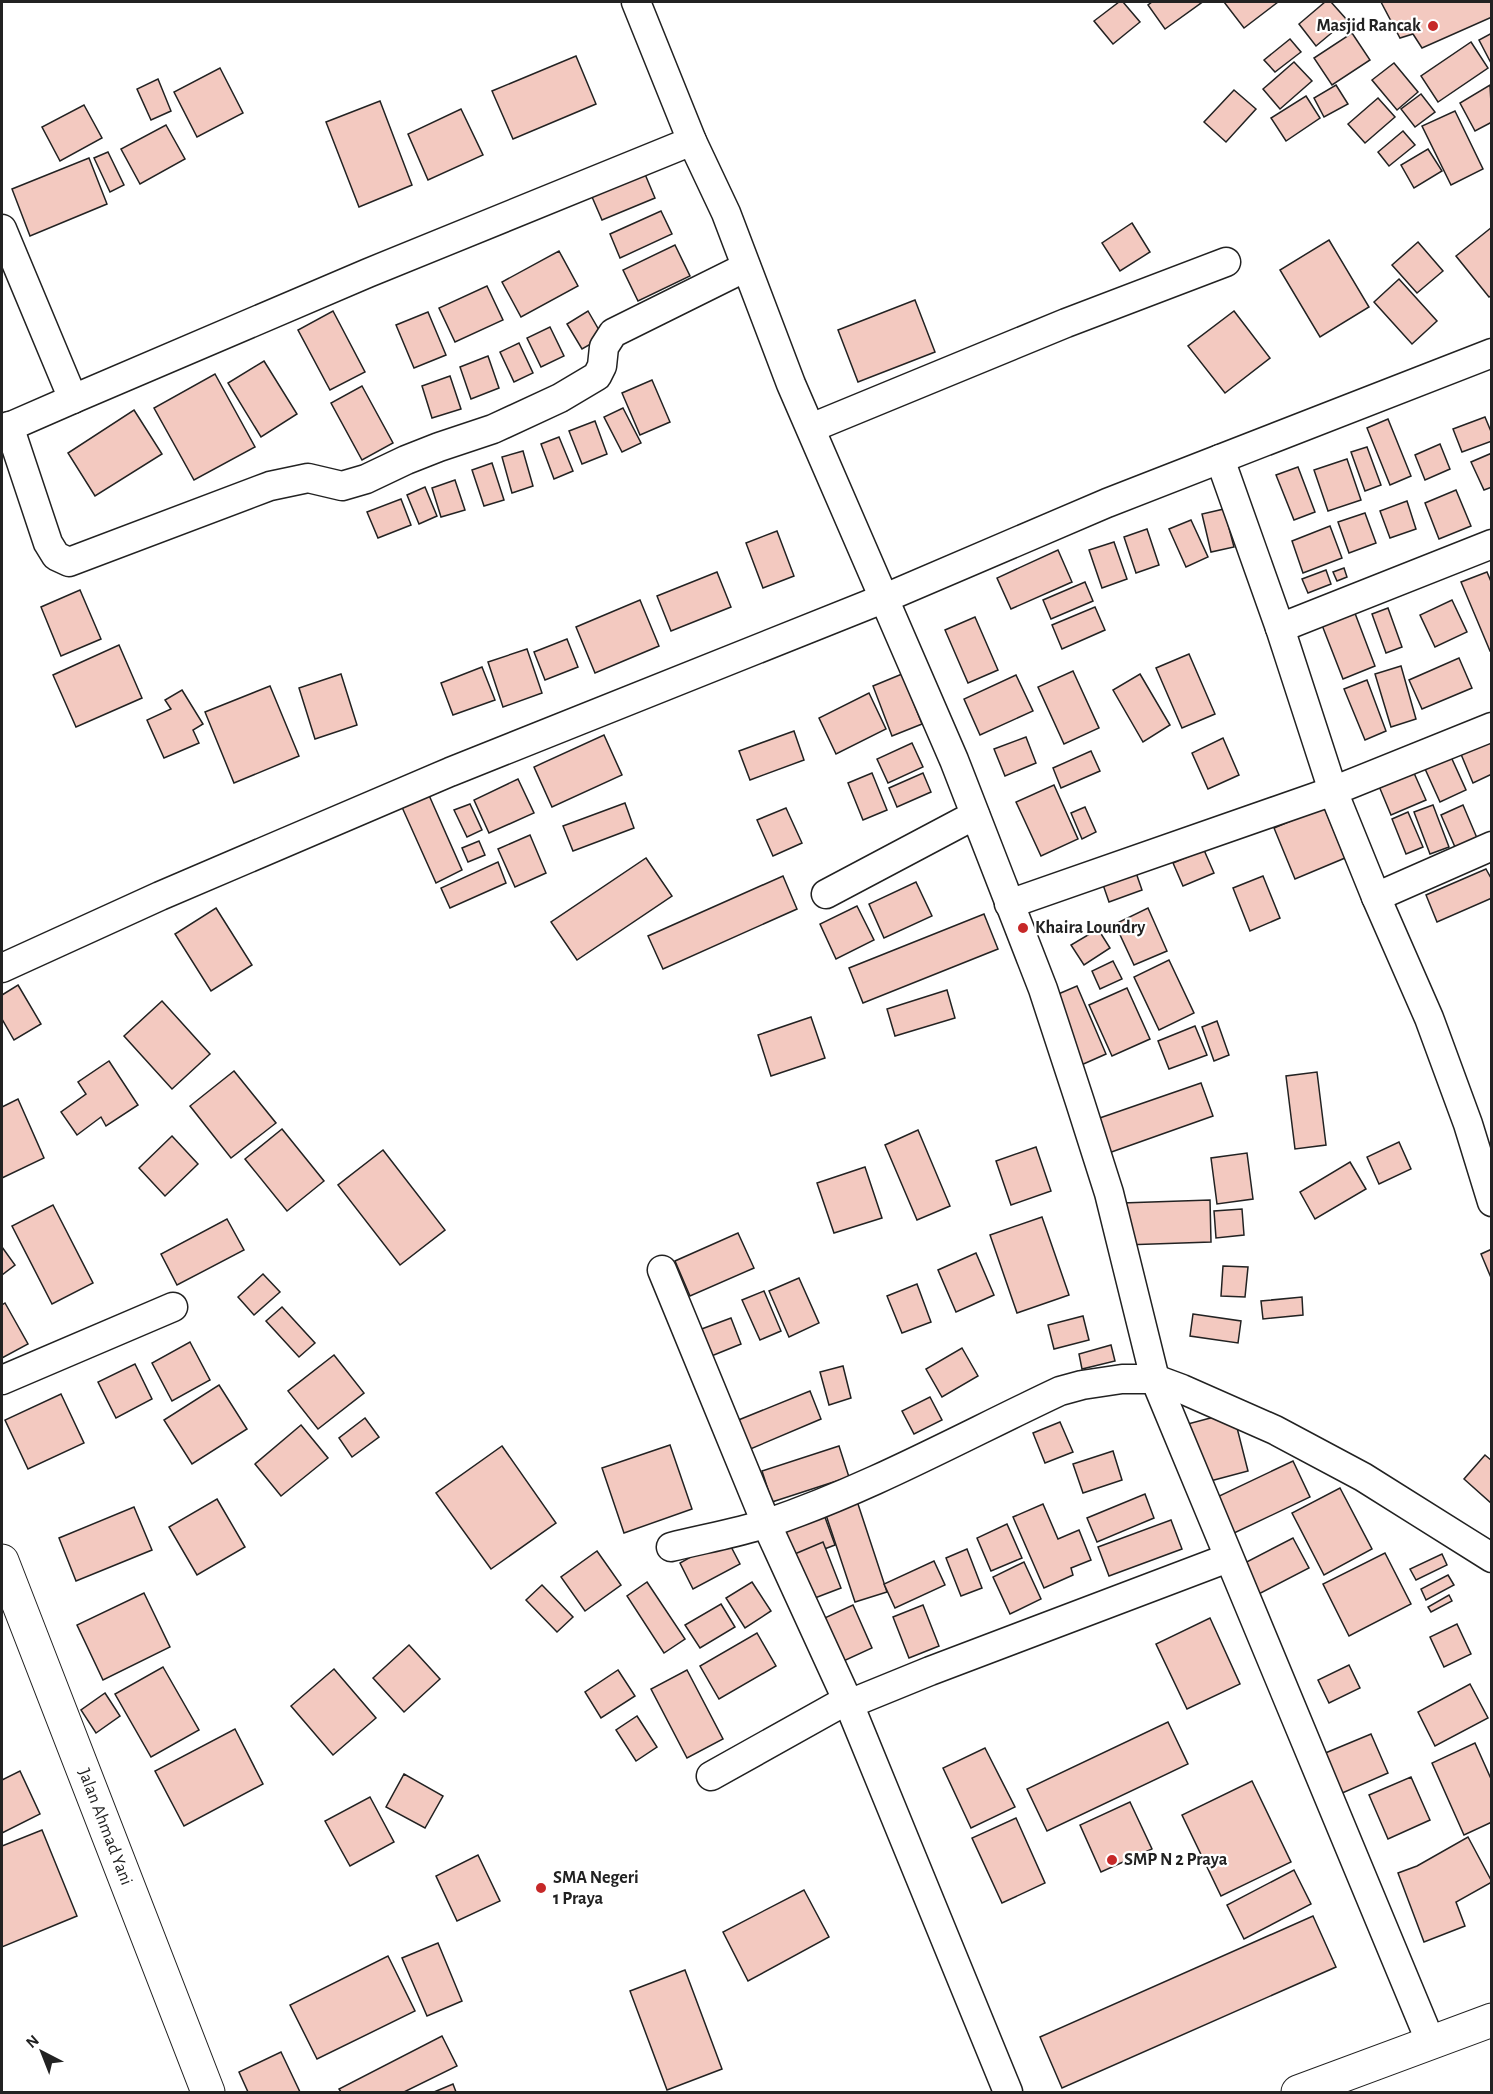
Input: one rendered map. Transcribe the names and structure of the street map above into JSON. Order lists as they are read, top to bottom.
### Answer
{
  "streets": {
    "street": ["Jalan Ahmad Yani"]
  },
  "places": [
    "Masjid Rancak",
    "Khaira Loundry",
    "SMP N 2 Praya",
    "SMA Negeri 1 Praya"
  ],
  "north": "top left"
}
